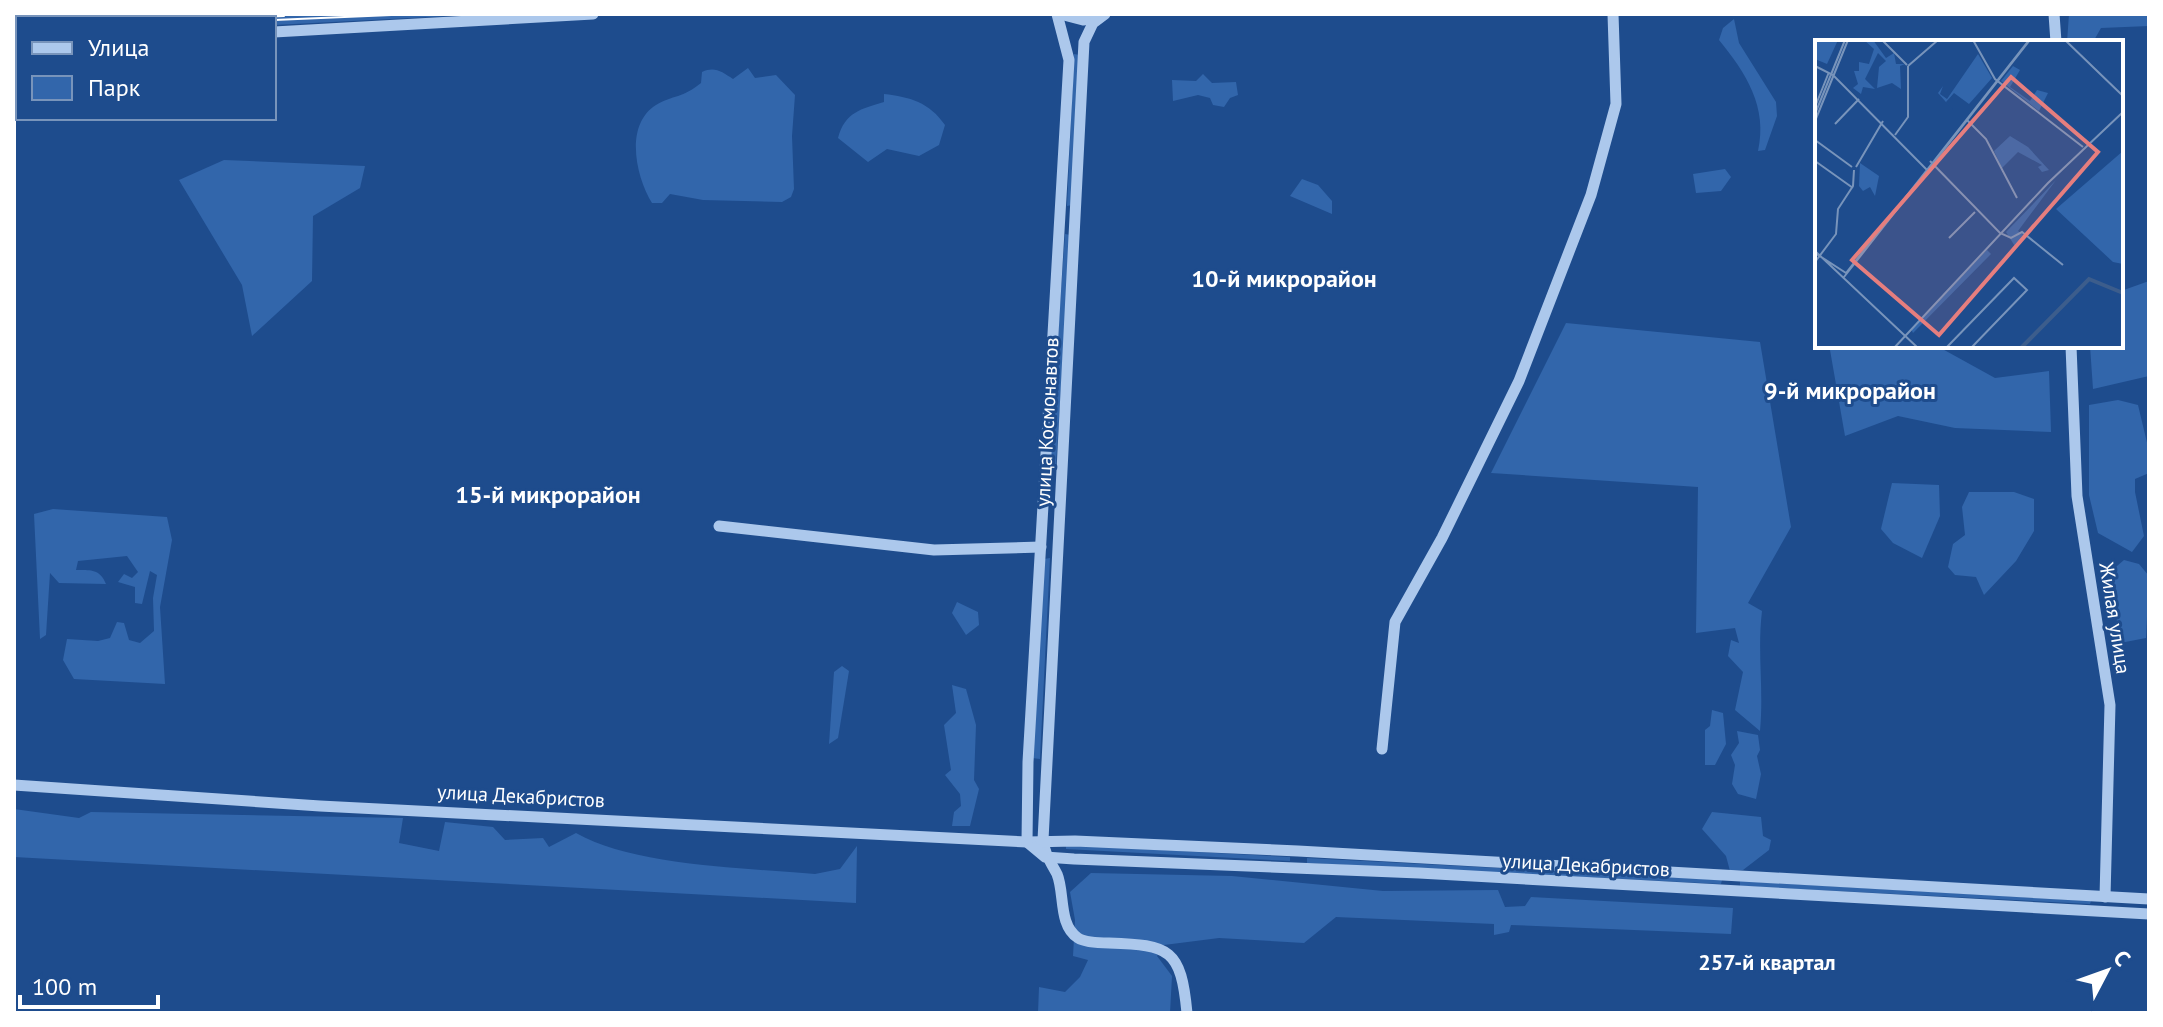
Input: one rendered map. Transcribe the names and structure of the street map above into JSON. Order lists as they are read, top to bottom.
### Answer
{
  "streets": {
    "street": ["улица Космонавтов", "Жилая улица", "улица Декабристов"]
  },
  "crossings": [
    ["улица Космонавтов", "улица Декабристов"],
    ["Жилая улица", "улица Декабристов"]
  ],
  "districts": [
    "10-й микрорайон",
    "9-й микрорайон",
    "15-й микрорайон",
    "257-й квартал"
  ],
  "legend": ["Улица", "Парк"],
  "scale_bar": "100 m",
  "north": "top right"
}
